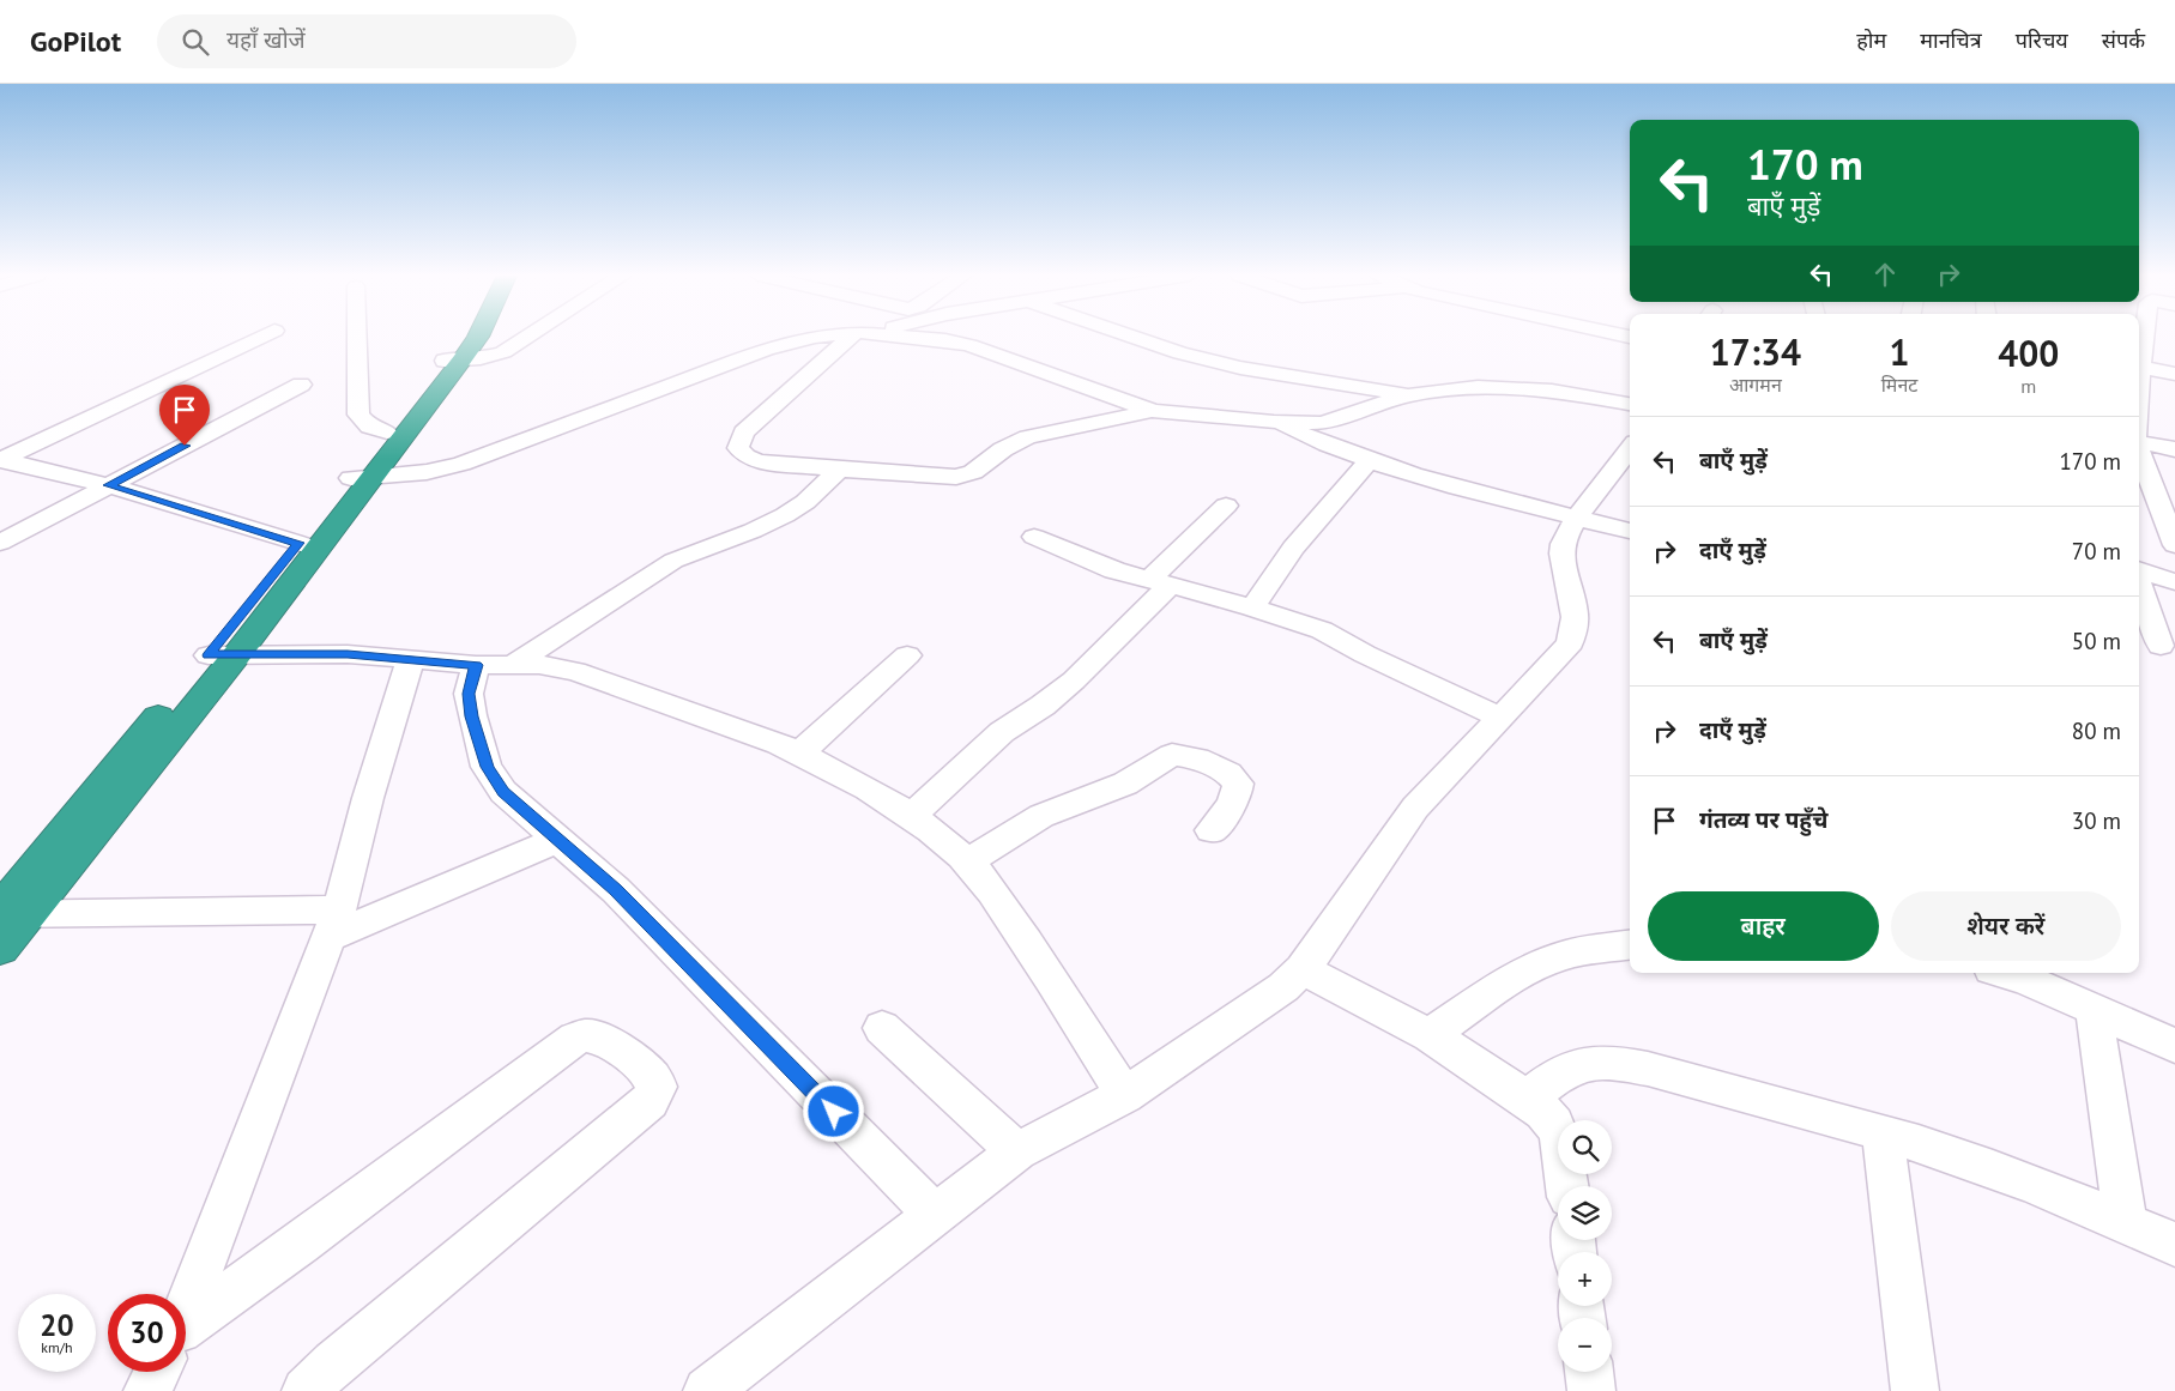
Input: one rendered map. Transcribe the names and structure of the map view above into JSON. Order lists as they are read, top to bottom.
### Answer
{
  "page": {
    "header": "GoPilot",
    "search": "यहाँ खोजें",
    "nav": [
      "होम",
      "मानचित्र",
      "परिचय",
      "संपर्क"
    ],
    "turn": ["170 m", "बाएँ मुड़ें"],
    "eta": [
      "17:34",
      "आगमन",
      "1",
      "मिनट",
      "400",
      "m"
    ],
    "list": [
      {
        "name": "बाएँ मुड़ें",
        "value": "170 m"
      },
      {
        "name": "दाएँ मुड़ें",
        "value": "70 m"
      },
      {
        "name": "बाएँ मुड़ें",
        "value": "50 m"
      },
      {
        "name": "दाएँ मुड़ें",
        "value": "80 m"
      },
      {
        "name": "गंतव्य पर पहुँचे",
        "value": "30 m"
      }
    ],
    "buttons": ["बाहर", "शेयर करें"],
    "map_buttons": ["+", "−"],
    "speed": "20 km/h",
    "limit": "30"
  }
}
